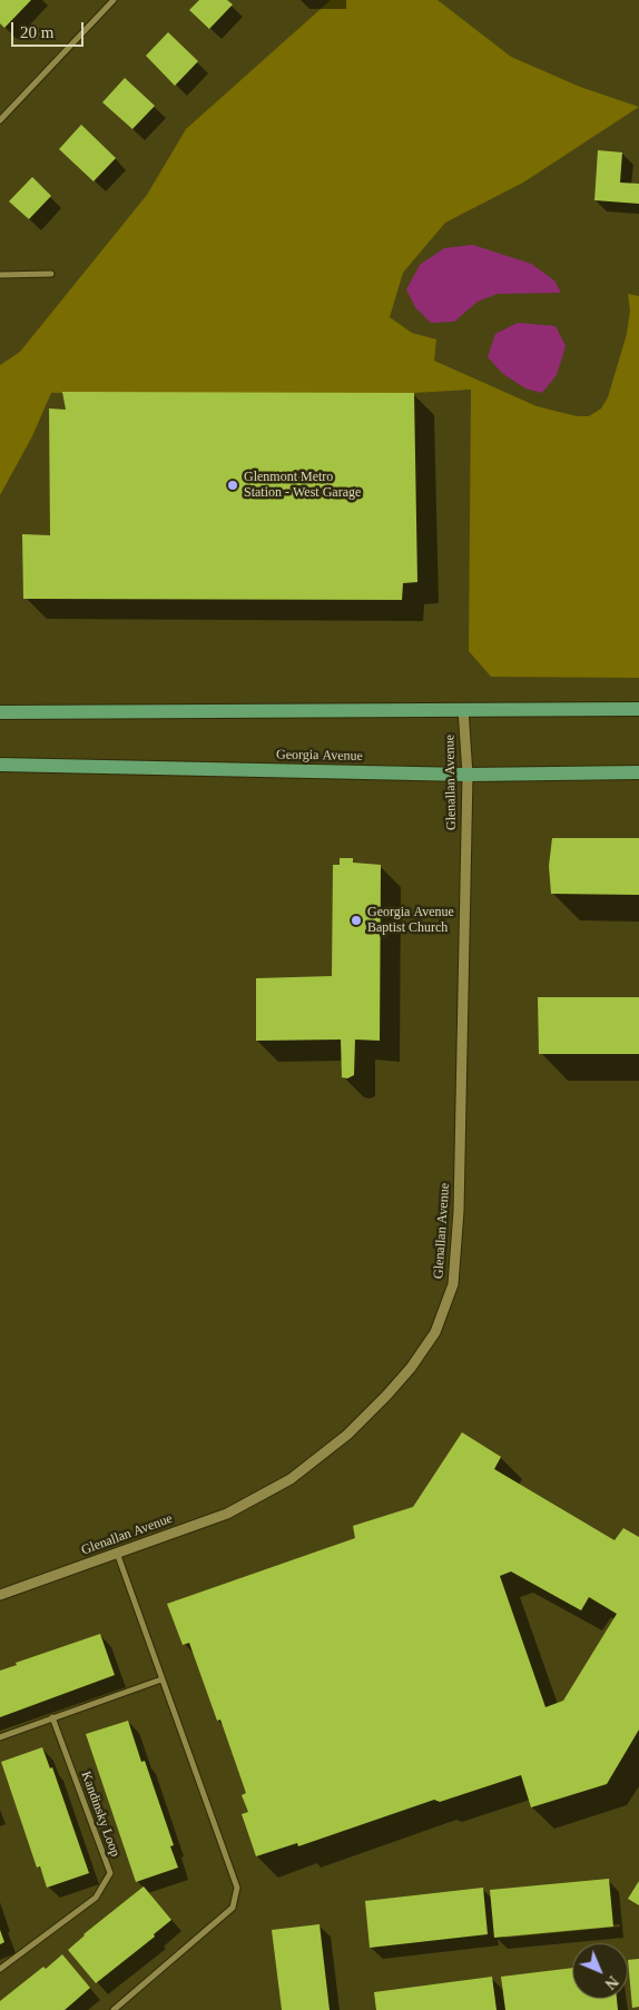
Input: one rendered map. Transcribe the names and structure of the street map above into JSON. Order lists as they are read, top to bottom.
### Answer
{
  "streets": {
    "main road": ["Georgia Avenue"],
    "street": ["Glenallan Avenue", "Kandinsky Loop"]
  },
  "crossings": [
    ["Georgia Avenue", "Glenallan Avenue"]
  ],
  "places": ["Glenmont Metro Station - West Garage", "Georgia Avenue Baptist Church"],
  "scale_bar": "20 m",
  "north": "bottom right"
}
